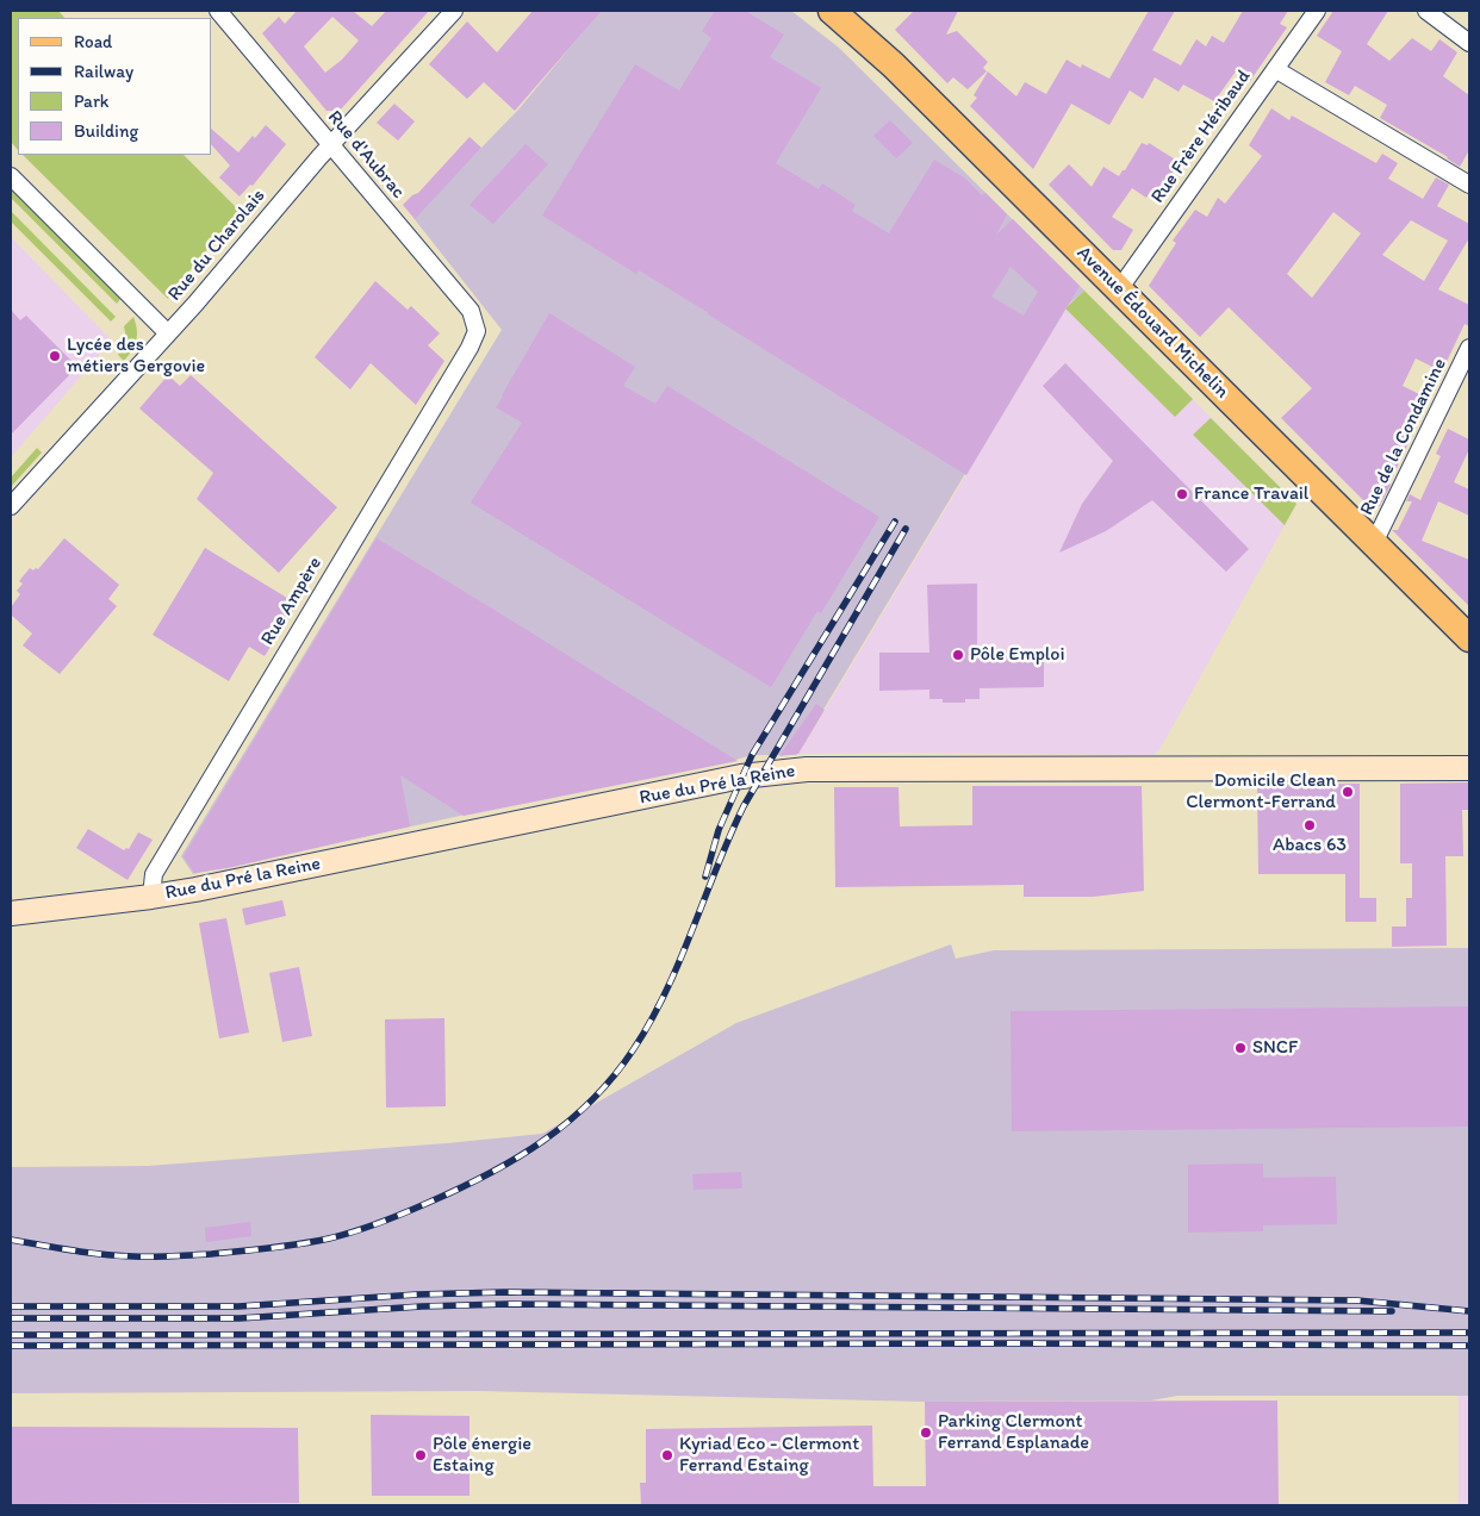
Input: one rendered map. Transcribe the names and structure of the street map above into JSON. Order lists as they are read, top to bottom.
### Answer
{
  "streets": {
    "main road": ["Avenue Édouard Michelin", "Rue du Pré la Reine"],
    "street": [
      "Rue Frère Héribaud",
      "Rue d'Aubrac",
      "Rue du Charolais",
      "Rue de la Condamine",
      "Rue Ampère"
    ]
  },
  "crossings": [
    ["Rue Frère Héribaud", "Avenue Édouard Michelin"],
    ["Rue d'Aubrac", "Rue du Charolais"],
    ["Rue d'Aubrac", "Rue Ampère"],
    ["Avenue Édouard Michelin", "Rue de la Condamine"],
    ["Rue Ampère", "Rue du Pré la Reine"]
  ],
  "places": [
    "Lycée des métiers Gergovie",
    "France Travail",
    "Pôle Emploi",
    "Domicile Clean Clermont-Ferrand",
    "Abacs 63",
    "SNCF",
    "Parking Clermont Ferrand Esplanade",
    "Pôle énergie Estaing",
    "Kyriad Eco - Clermont Ferrand Estaing"
  ],
  "legend": [
    "Road",
    "Railway",
    "Park",
    "Building"
  ]
}
